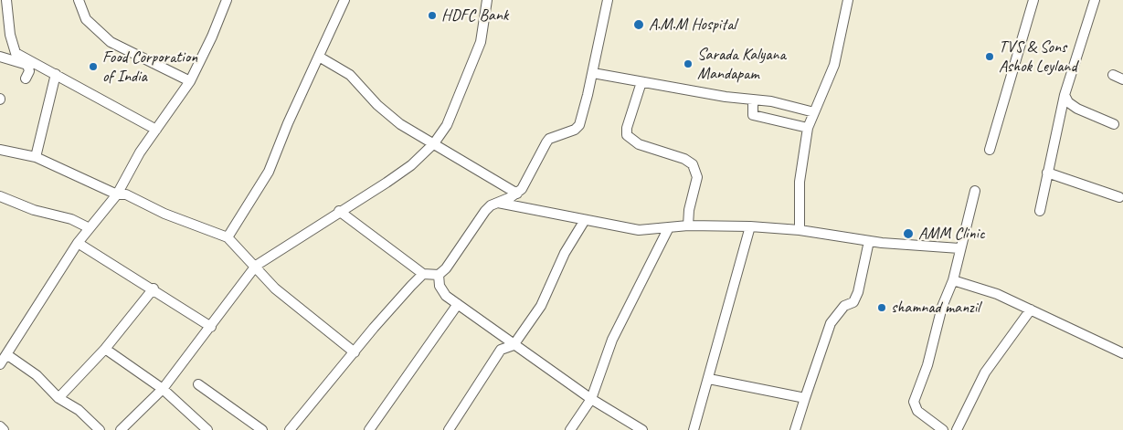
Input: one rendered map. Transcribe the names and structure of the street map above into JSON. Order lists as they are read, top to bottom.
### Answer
{
  "places": [
    "HDFC Bank",
    "A.M.M Hospital",
    "TVS & Sons Ashok Leyland",
    "Sarada Kalyana Mandapam",
    "Food Corporation of India",
    "AMM Clinic",
    "shamnad manzil"
  ]
}
